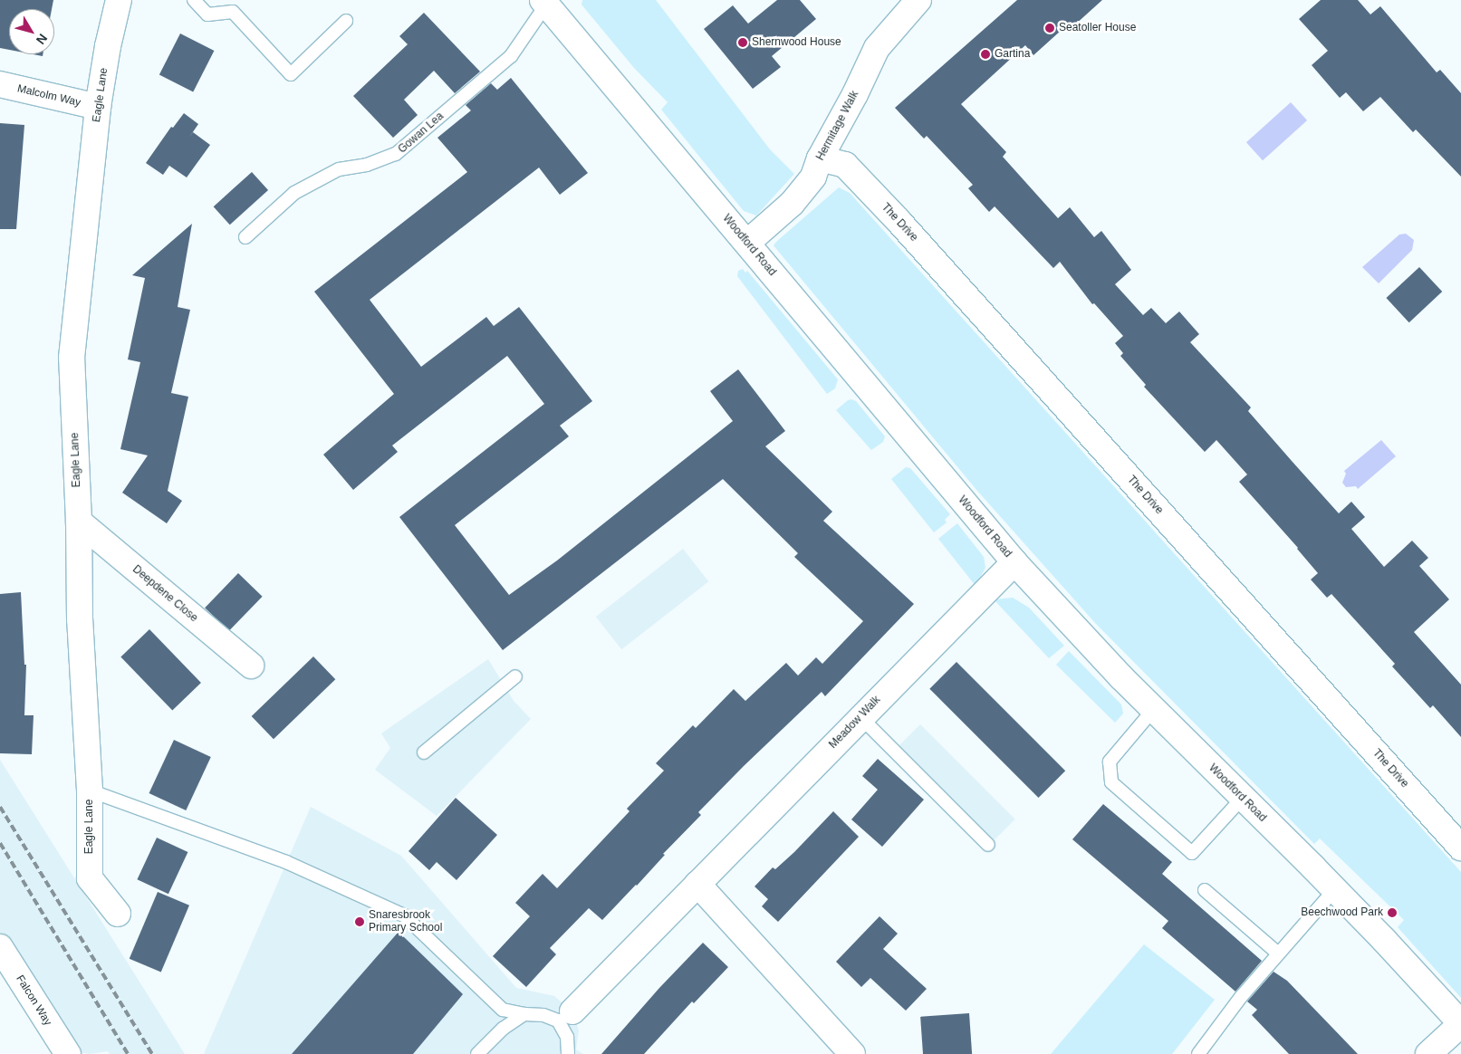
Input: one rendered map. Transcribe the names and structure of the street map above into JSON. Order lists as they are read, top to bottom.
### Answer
{
  "streets": {
    "street": [
      "Eagle Lane",
      "Malcolm Way",
      "Hermitage Walk",
      "The Drive",
      "Woodford Road",
      "Deepdene Close",
      "Meadow Walk",
      "Falcon Way"
    ],
    "lane": ["Gowan Lea"]
  },
  "crossings": [
    ["Eagle Lane", "Malcolm Way"],
    ["Eagle Lane", "Deepdene Close"],
    ["Hermitage Walk", "The Drive"],
    ["Hermitage Walk", "Woodford Road"],
    ["Gowan Lea", "Woodford Road"],
    ["Woodford Road", "Meadow Walk"]
  ],
  "places": [
    "Seatoller House",
    "Shernwood House",
    "Gartina",
    "Beechwood Park",
    "Snaresbrook Primary School"
  ],
  "north": "bottom right"
}
